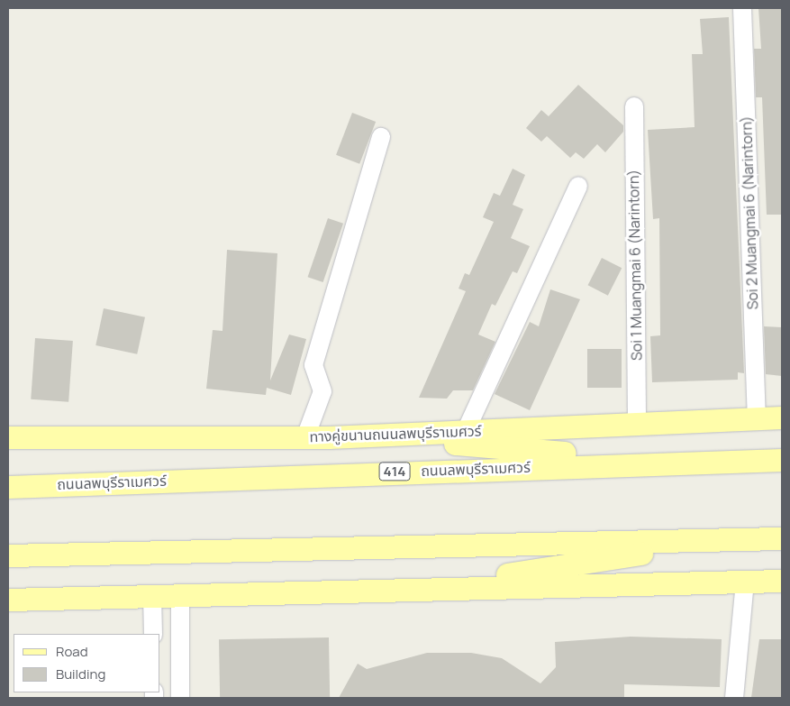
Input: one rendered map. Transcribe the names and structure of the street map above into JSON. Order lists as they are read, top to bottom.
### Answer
{
  "streets": {
    "main road": ["ทางคู่ขนานถนนลพบุรีราเมศวร์", "ถนนลพบุรีราเมศวร์", "414"],
    "street": ["Soi 2 Muangmai 6 (Narintorn)", "Soi 1 Muangmai 6 (Narintorn)"]
  },
  "crossings": [
    ["Soi 2 Muangmai 6 (Narintorn)", "ทางคู่ขนานถนนลพบุรีราเมศวร์"],
    ["Soi 1 Muangmai 6 (Narintorn)", "ทางคู่ขนานถนนลพบุรีราเมศวร์"]
  ],
  "legend": ["Road", "Building"]
}
